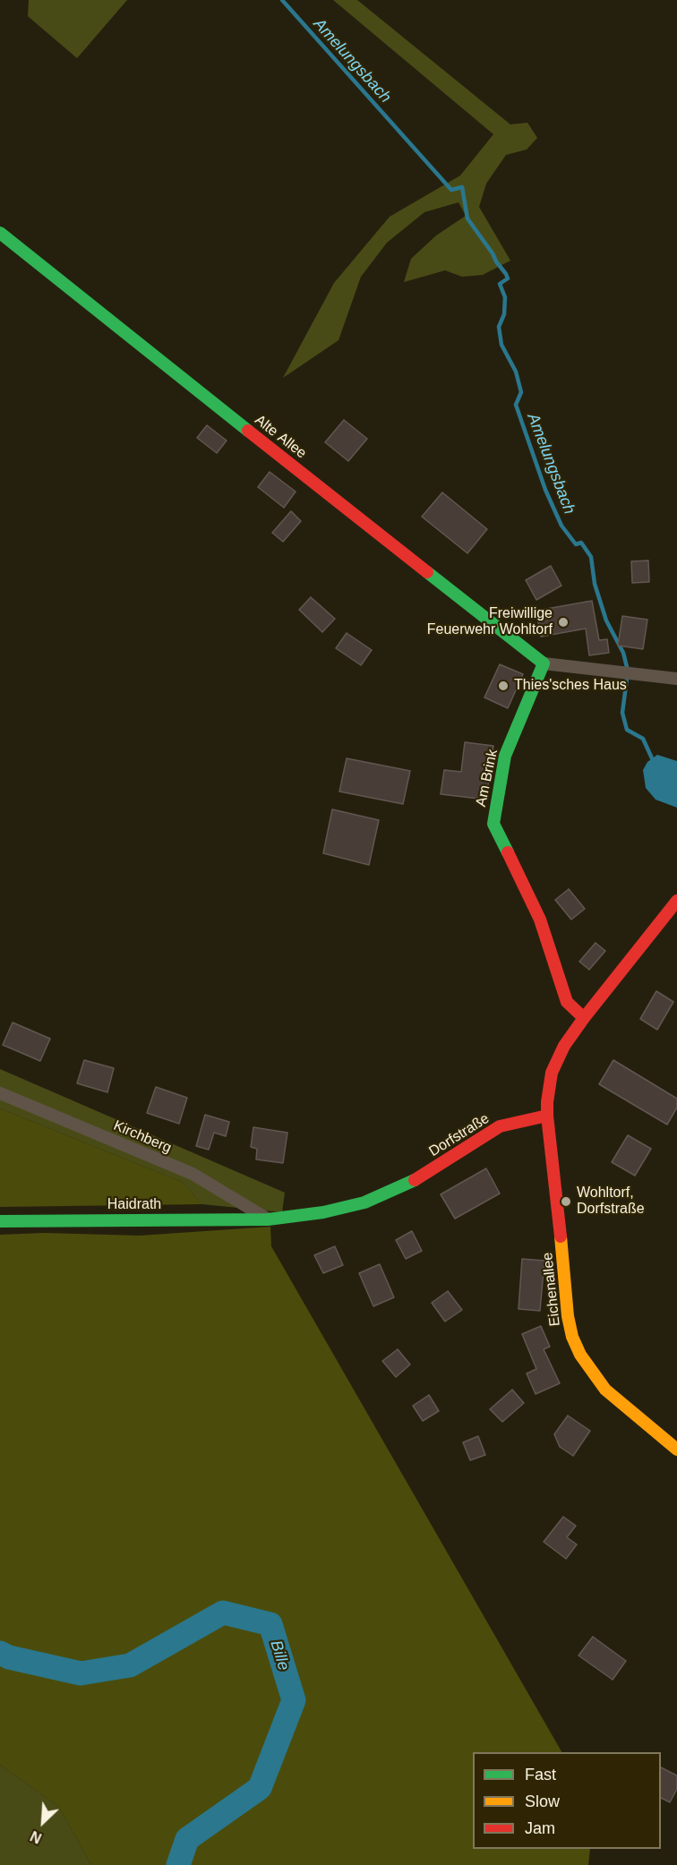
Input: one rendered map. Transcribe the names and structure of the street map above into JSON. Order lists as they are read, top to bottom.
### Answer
{
  "streets": {
    "street": [
      "Alte Allee",
      "Am Brink",
      "Dorfstraße",
      "Kirchberg",
      "Haidrath",
      "Eichenallee"
    ]
  },
  "crossings": [
    ["Alte Allee", "Am Brink"],
    ["Dorfstraße", "Kirchberg"],
    ["Dorfstraße", "Haidrath"],
    ["Dorfstraße", "Eichenallee"],
    ["Kirchberg", "Haidrath"]
  ],
  "water": ["Amelungsbach", "Bille"],
  "places": ["Freiwillige Feuerwehr Wohltorf", "Thies'sches Haus", "Wohltorf, Dorfstraße"],
  "legend": ["Fast", "Slow", "Jam"],
  "north": "bottom left"
}
